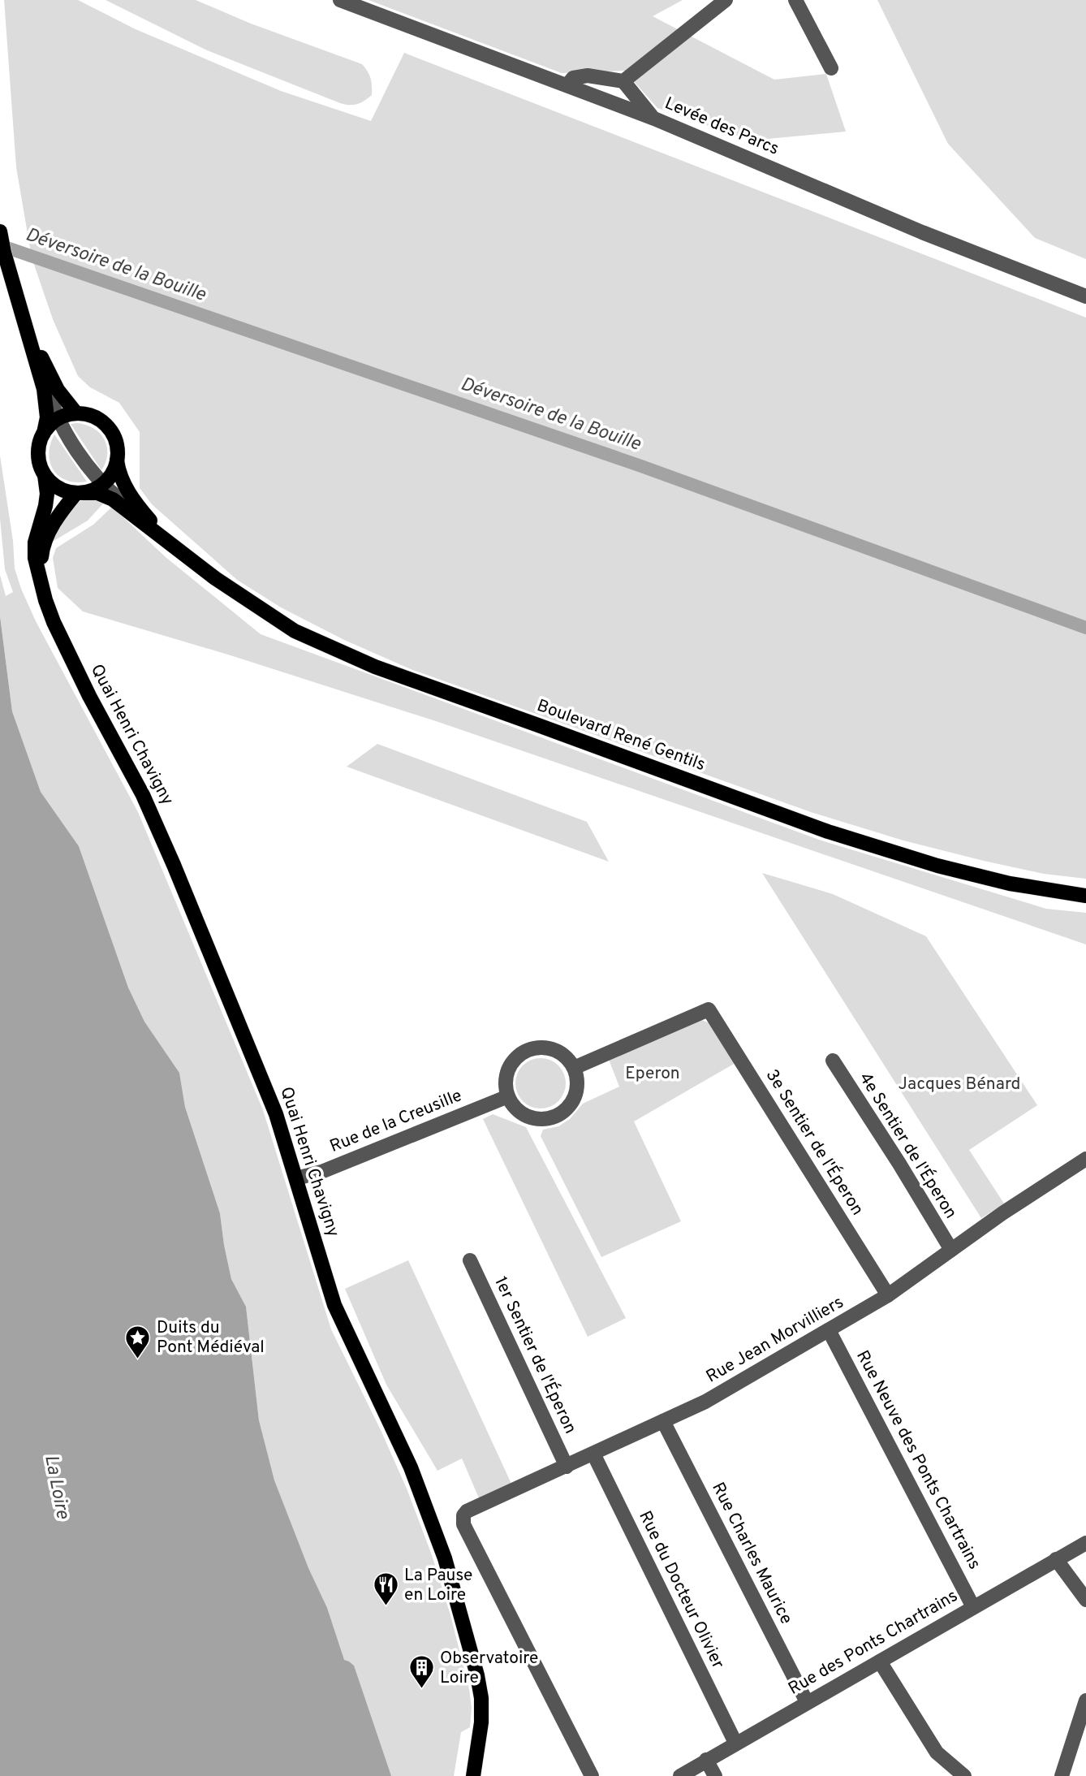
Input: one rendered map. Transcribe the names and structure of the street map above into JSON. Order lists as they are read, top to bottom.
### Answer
{
  "streets": {
    "main road": ["Quai Henri Chavigny", "Boulevard René Gentils"],
    "street": [
      "Levée des Parcs",
      "Rue de la Creusille",
      "3e Sentier de l'Éperon",
      "4e Sentier de l'Éperon",
      "Rue Jean Morvilliers",
      "1er Sentier de l'Éperon",
      "Rue Neuve des Ponts Chartrains",
      "Rue Charles Maurice",
      "Rue du Docteur Olivier",
      "Rue des Ponts Chartrains"
    ]
  },
  "crossings": [
    ["Quai Henri Chavigny", "Rue de la Creusille"],
    ["Rue de la Creusille", "3e Sentier de l'Éperon"],
    ["3e Sentier de l'Éperon", "Rue Jean Morvilliers"],
    ["4e Sentier de l'Éperon", "Rue Jean Morvilliers"],
    ["Rue Jean Morvilliers", "1er Sentier de l'Éperon"],
    ["Rue Jean Morvilliers", "Rue Neuve des Ponts Chartrains"],
    ["Rue Jean Morvilliers", "Rue Charles Maurice"],
    ["Rue Jean Morvilliers", "Rue du Docteur Olivier"],
    ["Rue Neuve des Ponts Chartrains", "Rue des Ponts Chartrains"],
    ["Rue Charles Maurice", "Rue des Ponts Chartrains"],
    ["Rue du Docteur Olivier", "Rue des Ponts Chartrains"]
  ],
  "water": ["Déversoire de la Bouille", "La Loire"],
  "parks": ["Eperon", "Jacques Bénard"],
  "places": {
    "place": ["Duits du Pont Médiéval"],
    "restaurant": ["La Pause en Loire"],
    "building": ["Observatoire Loire"]
  }
}
